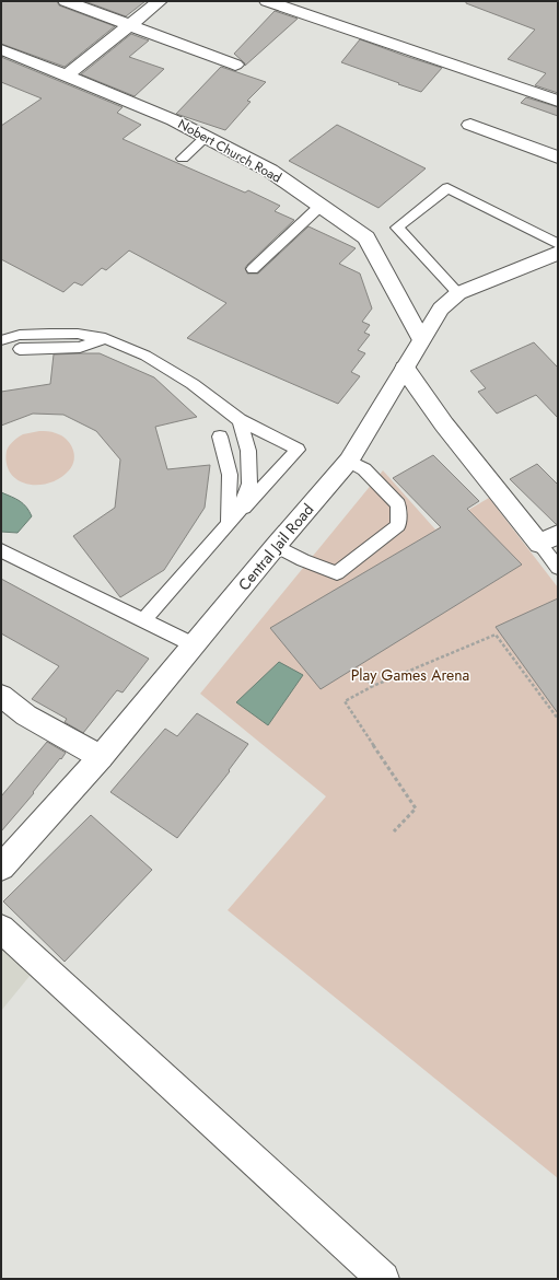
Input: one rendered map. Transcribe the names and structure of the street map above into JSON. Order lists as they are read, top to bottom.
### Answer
{
  "streets": {
    "street": ["Nobert Church Road", "Central Jail Road"]
  },
  "crossings": [
    ["Nobert Church Road", "Central Jail Road"]
  ],
  "parks": ["Play Games Arena"]
}
